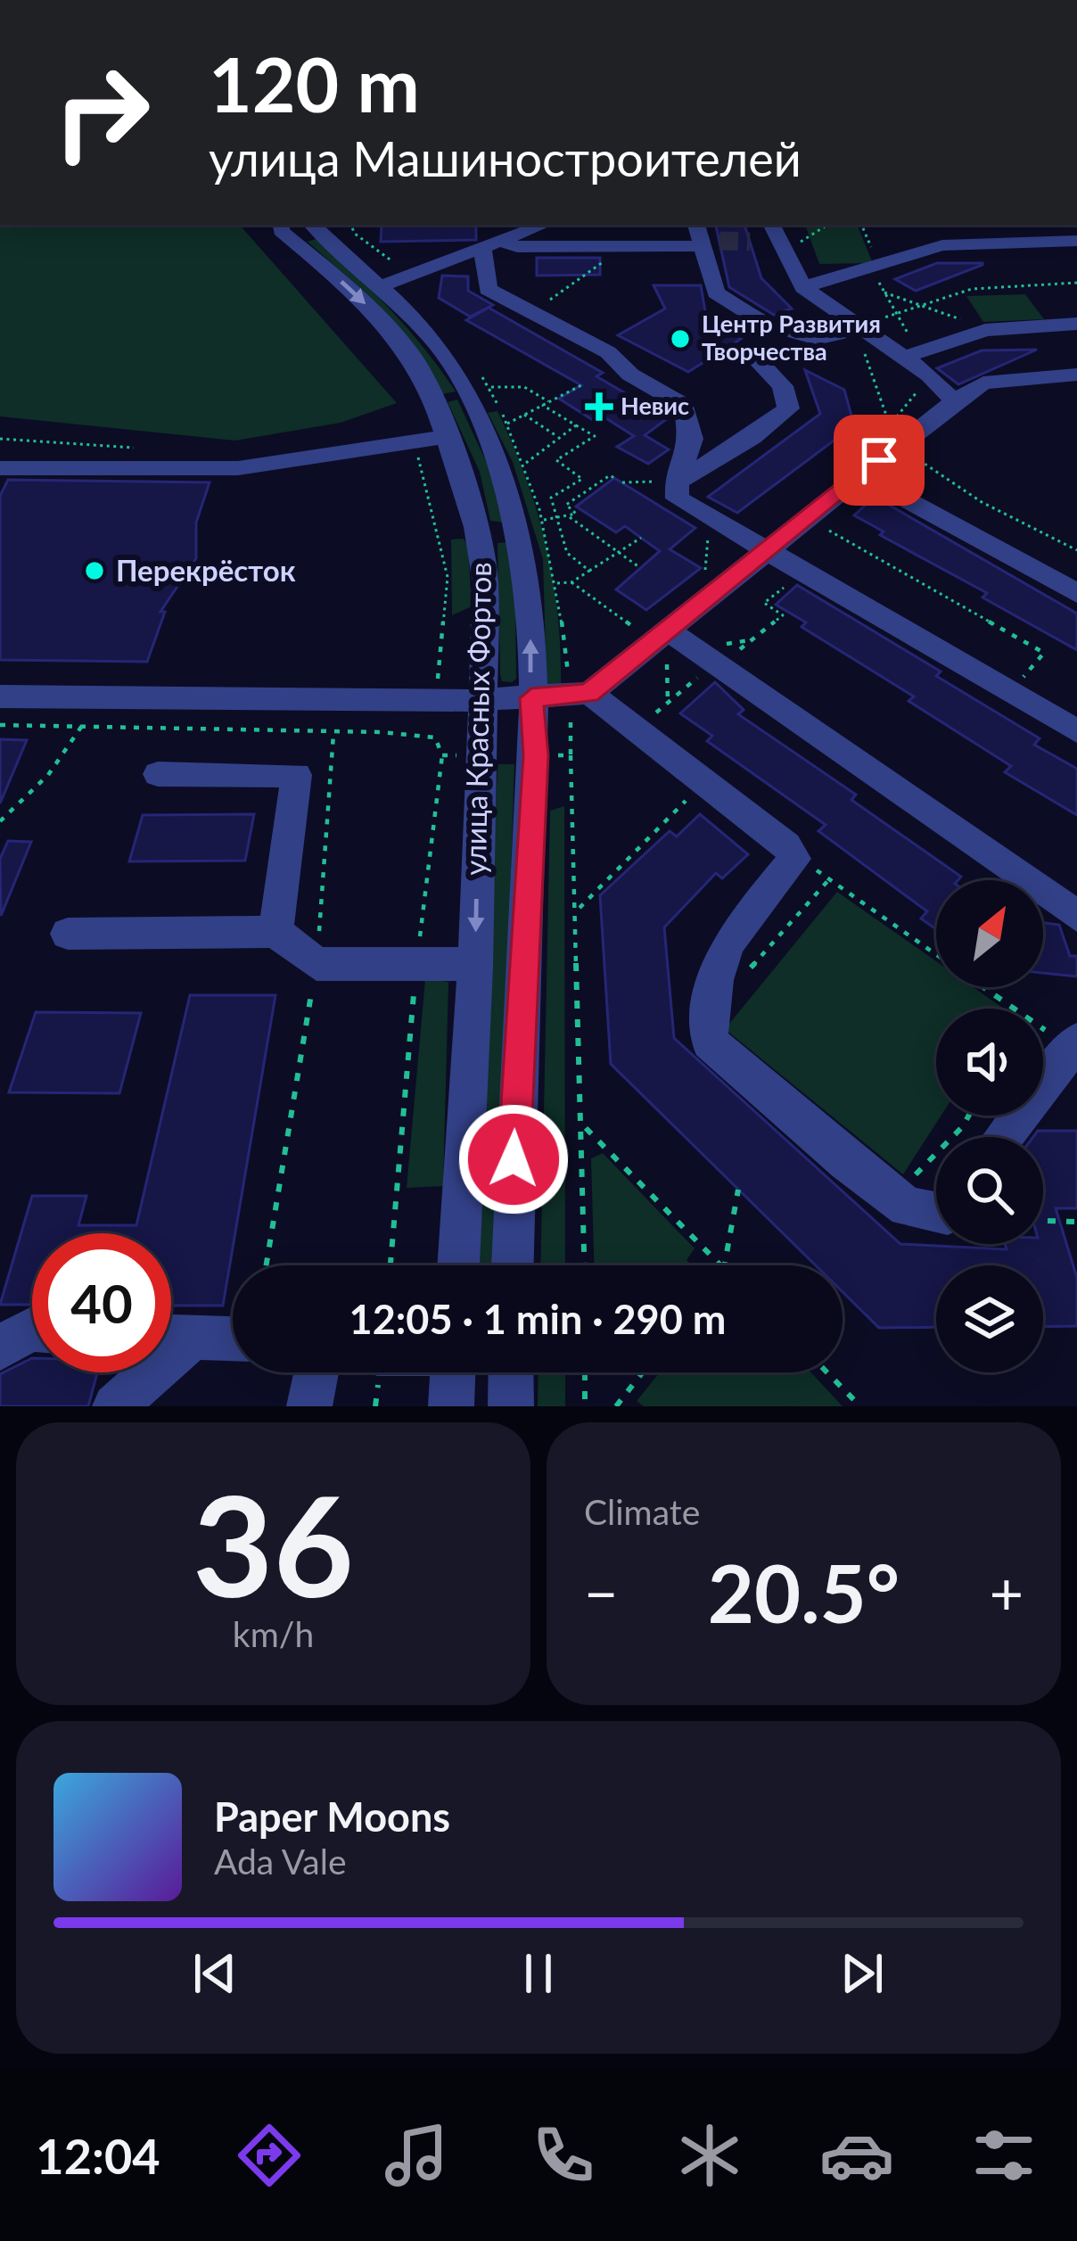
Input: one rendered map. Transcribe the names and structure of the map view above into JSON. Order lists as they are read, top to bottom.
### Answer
{
  "streets": {
    "street": ["улица Красных Фортов"]
  },
  "places": {
    "other": ["Центр Развития Творчества", "Перекрёсток"],
    "health": ["Невис"]
  },
  "north": "top right",
  "page": {
    "turn": ["120 m", "улица Машиностроителей"],
    "limit": "40",
    "trip": "12:05 · 1 min · 290 m",
    "tile": [
      ["36", "km/h"],
      "Climate"
    ],
    "heat": ["−", "20.5°", "+"],
    "song": ["Paper Moons", "Ada Vale"],
    "tabs": "12:04"
  }
}
